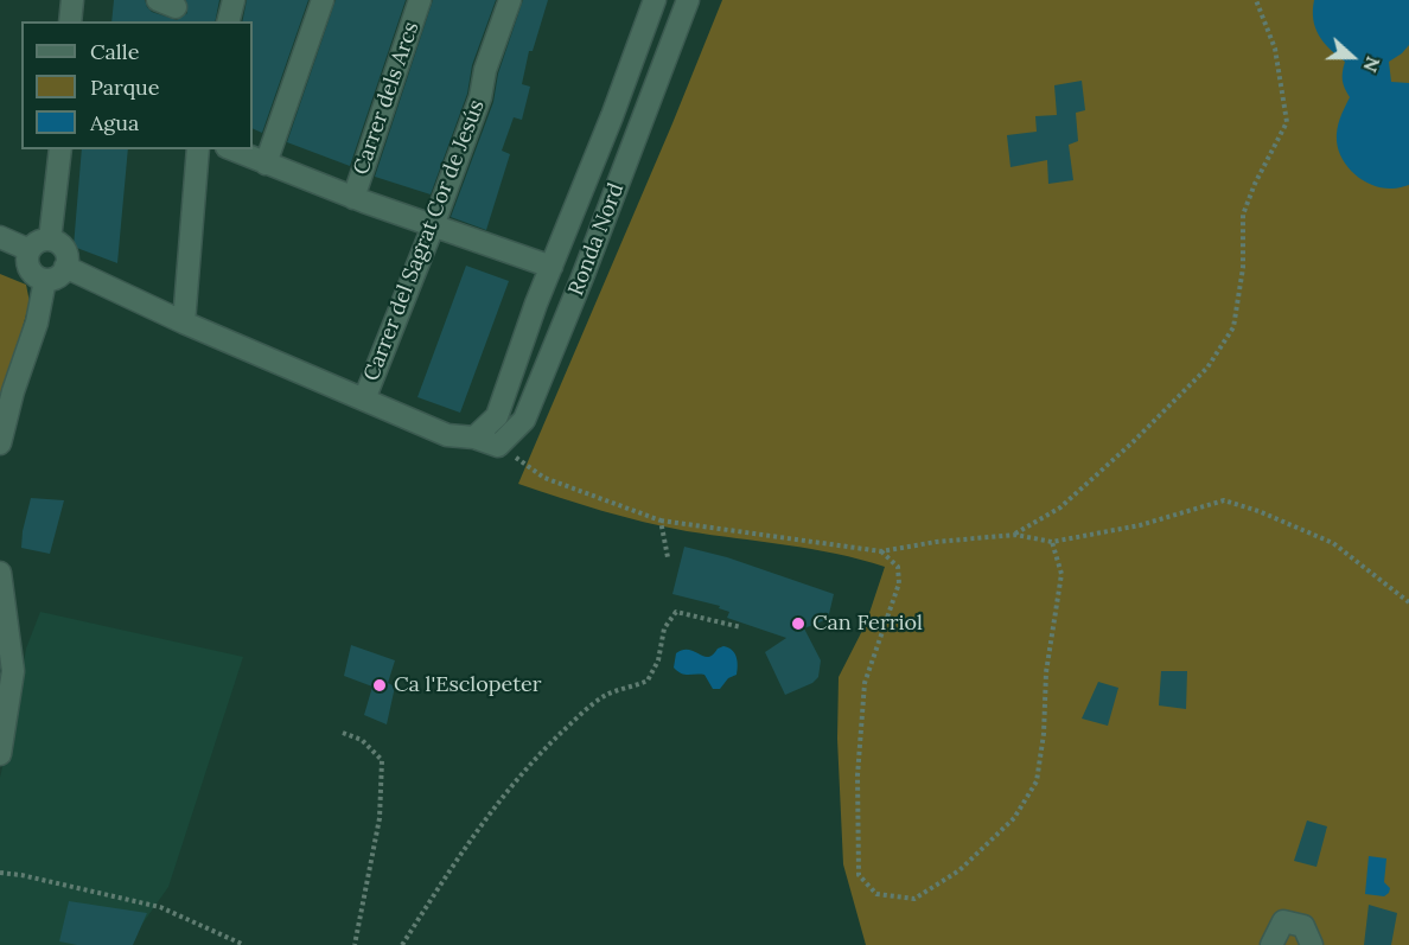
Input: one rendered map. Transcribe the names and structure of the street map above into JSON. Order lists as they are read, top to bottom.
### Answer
{
  "streets": {
    "street": ["Carrer dels Arcs", "Ronda Nord", "Carrer del Sagrat Cor de Jesús"]
  },
  "places": ["Can Ferriol", "Ca l'Esclopeter"],
  "legend": ["Calle", "Parque", "Agua"],
  "north": "right"
}
